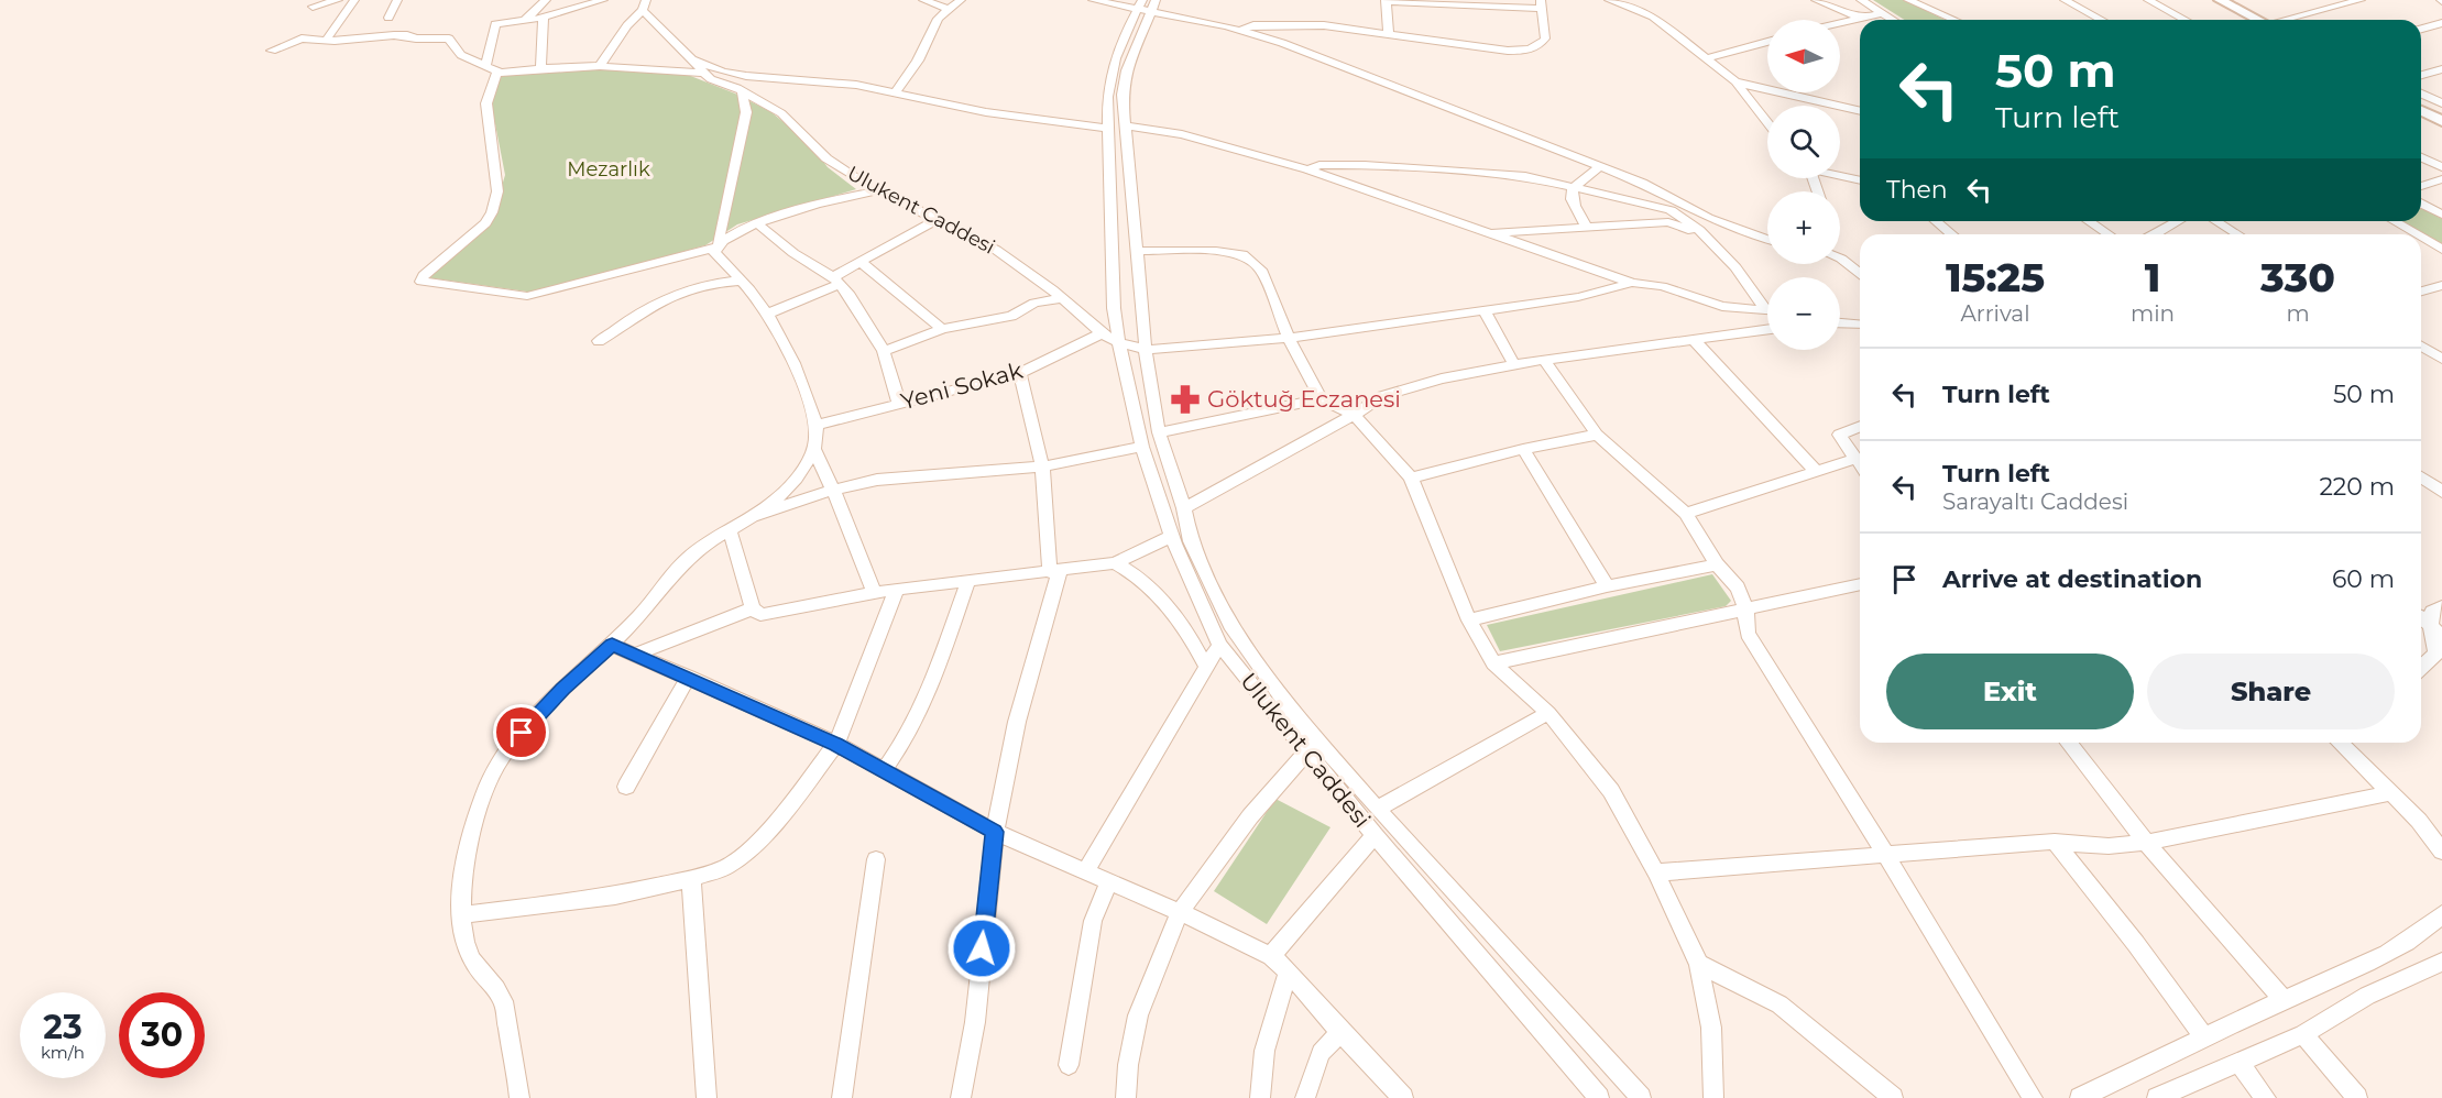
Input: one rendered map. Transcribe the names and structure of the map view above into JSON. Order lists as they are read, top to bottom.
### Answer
{
  "streets": {
    "street": ["Ulukent Caddesi", "Yeni Sokak"]
  },
  "crossings": [
    ["Ulukent Caddesi", "Yeni Sokak"]
  ],
  "parks": ["Mezarlık"],
  "places": {
    "pharmacy": ["Göktuğ Eczanesi"]
  },
  "north": "left",
  "page": {
    "map_buttons": ["+", "−"],
    "turn": ["50 m", "Turn left"],
    "then": "Then",
    "eta": [
      "15:25",
      "Arrival",
      "1",
      "min",
      "330",
      "m"
    ],
    "list": [
      {
        "name": "Turn left",
        "value": "50 m"
      },
      {
        "name": "Turn left",
        "note": "Sarayaltı Caddesi",
        "value": "220 m"
      },
      {
        "name": "Arrive at destination",
        "value": "60 m"
      }
    ],
    "buttons": ["Exit", "Share"],
    "speed": "23 km/h",
    "limit": "30"
  }
}
